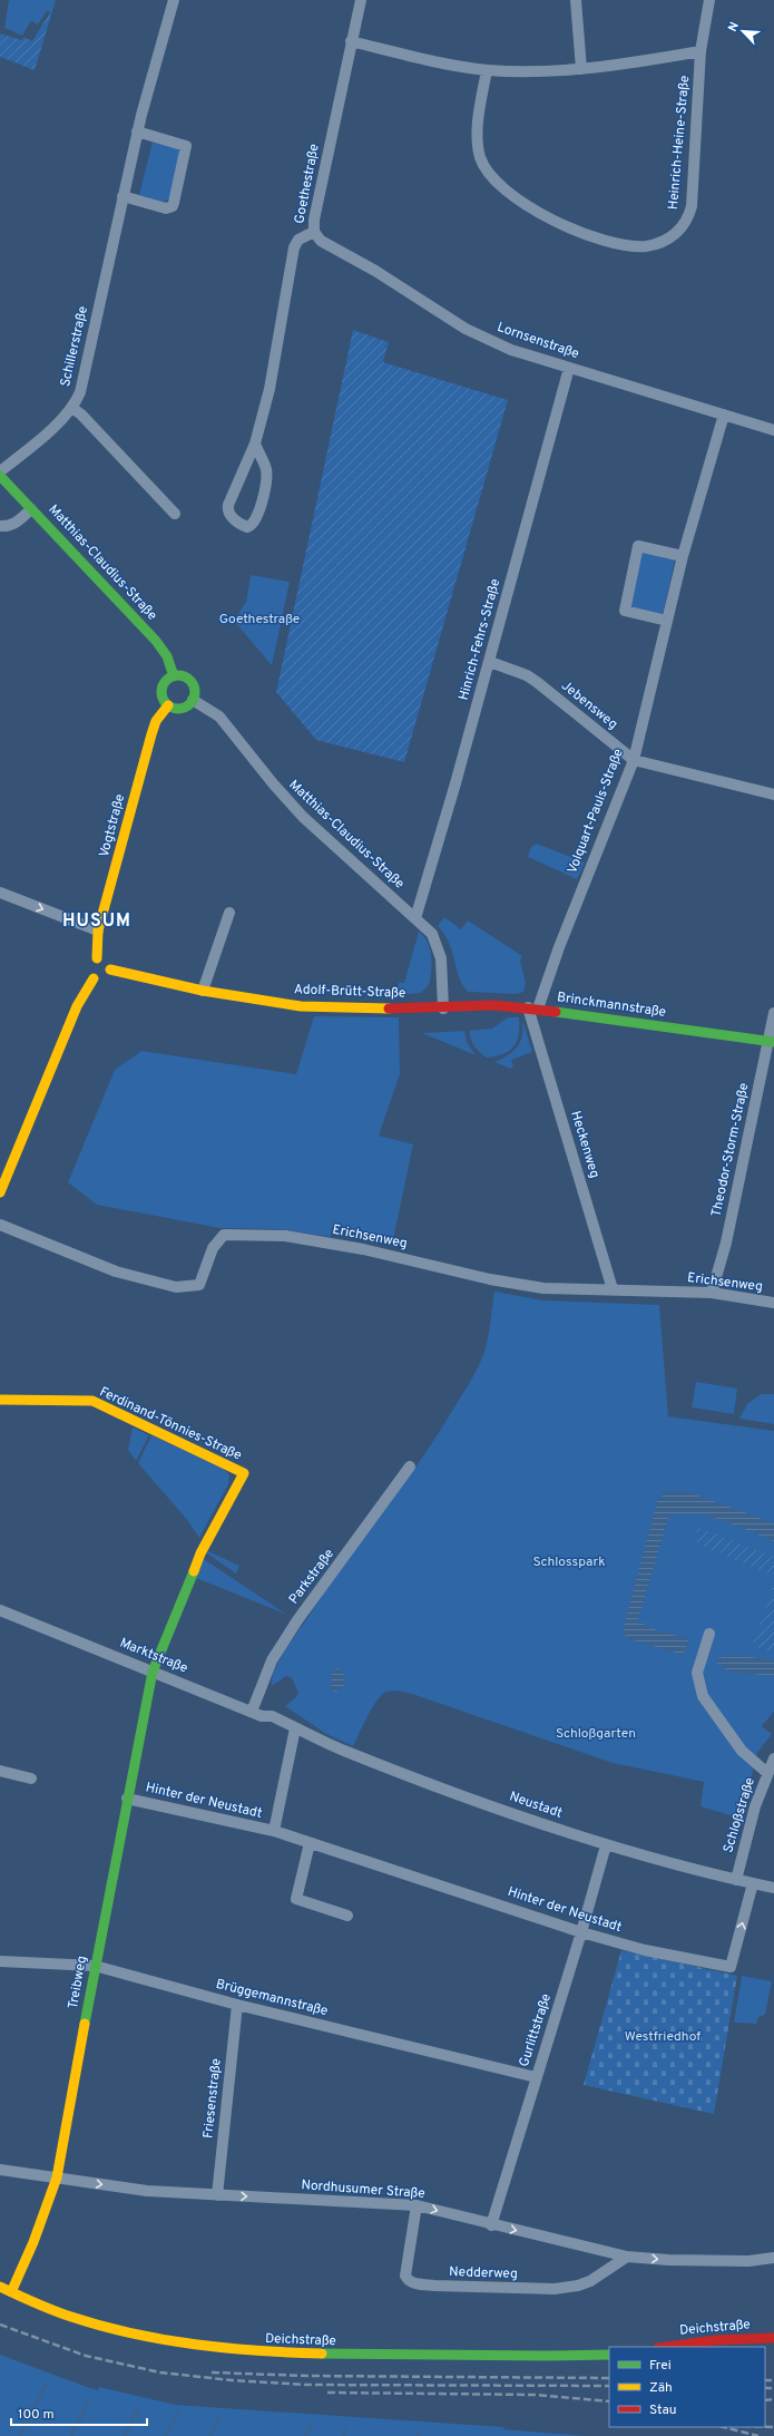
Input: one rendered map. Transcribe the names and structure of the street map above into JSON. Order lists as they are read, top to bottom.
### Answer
{
  "streets": {
    "street": [
      "Heinrich-Heine-Straße",
      "Goethestraße",
      "Lornsenstraße",
      "Schillerstraße",
      "Matthias-Claudius-Straße",
      "Hinrich-Fehrs-Straße",
      "Jebensweg",
      "Volquart-Pauls-Straße",
      "Vogtstraße",
      "Adolf-Brütt-Straße",
      "Brinckmannstraße",
      "Heckenweg",
      "Theodor-Storm-Straße",
      "Erichsenweg",
      "Ferdinand-Tönnies-Straße",
      "Parkstraße",
      "Marktstraße",
      "Hinter der Neustadt",
      "Neustadt",
      "Schloßstraße",
      "Treibweg",
      "Brüggemannstraße",
      "Gurlittstraße",
      "Friesenstraße",
      "Nordhusumer Straße",
      "Nedderweg",
      "Deichstraße"
    ]
  },
  "crossings": [
    ["Goethestraße", "Lornsenstraße"],
    ["Lornsenstraße", "Hinrich-Fehrs-Straße"],
    ["Lornsenstraße", "Volquart-Pauls-Straße"],
    ["Matthias-Claudius-Straße", "Hinrich-Fehrs-Straße"],
    ["Matthias-Claudius-Straße", "Vogtstraße"],
    ["Matthias-Claudius-Straße", "Adolf-Brütt-Straße"],
    ["Matthias-Claudius-Straße", "Brinckmannstraße"],
    ["Hinrich-Fehrs-Straße", "Jebensweg"],
    ["Jebensweg", "Volquart-Pauls-Straße"],
    ["Volquart-Pauls-Straße", "Brinckmannstraße"],
    ["Volquart-Pauls-Straße", "Heckenweg"],
    ["Vogtstraße", "Adolf-Brütt-Straße"],
    ["Adolf-Brütt-Straße", "Brinckmannstraße"],
    ["Brinckmannstraße", "Heckenweg"],
    ["Brinckmannstraße", "Theodor-Storm-Straße"],
    ["Heckenweg", "Erichsenweg"],
    ["Theodor-Storm-Straße", "Erichsenweg"],
    ["Ferdinand-Tönnies-Straße", "Marktstraße"],
    ["Ferdinand-Tönnies-Straße", "Treibweg"],
    ["Parkstraße", "Marktstraße"],
    ["Marktstraße", "Hinter der Neustadt"],
    ["Marktstraße", "Neustadt"],
    ["Marktstraße", "Treibweg"],
    ["Hinter der Neustadt", "Neustadt"],
    ["Hinter der Neustadt", "Treibweg"],
    ["Hinter der Neustadt", "Gurlittstraße"],
    ["Neustadt", "Schloßstraße"],
    ["Neustadt", "Gurlittstraße"],
    ["Treibweg", "Brüggemannstraße"],
    ["Treibweg", "Nordhusumer Straße"],
    ["Treibweg", "Deichstraße"],
    ["Brüggemannstraße", "Gurlittstraße"],
    ["Brüggemannstraße", "Friesenstraße"],
    ["Gurlittstraße", "Nordhusumer Straße"],
    ["Friesenstraße", "Nordhusumer Straße"],
    ["Nordhusumer Straße", "Nedderweg"]
  ],
  "one_way": ["Nordhusumer Straße"],
  "districts": ["HUSUM"],
  "parks": [
    "Goethestraße",
    "Schlosspark",
    "Schloßgarten",
    "Westfriedhof"
  ],
  "legend": ["Frei", "Zäh", "Stau"],
  "scale_bar": "100 m",
  "north": "top left"
}
